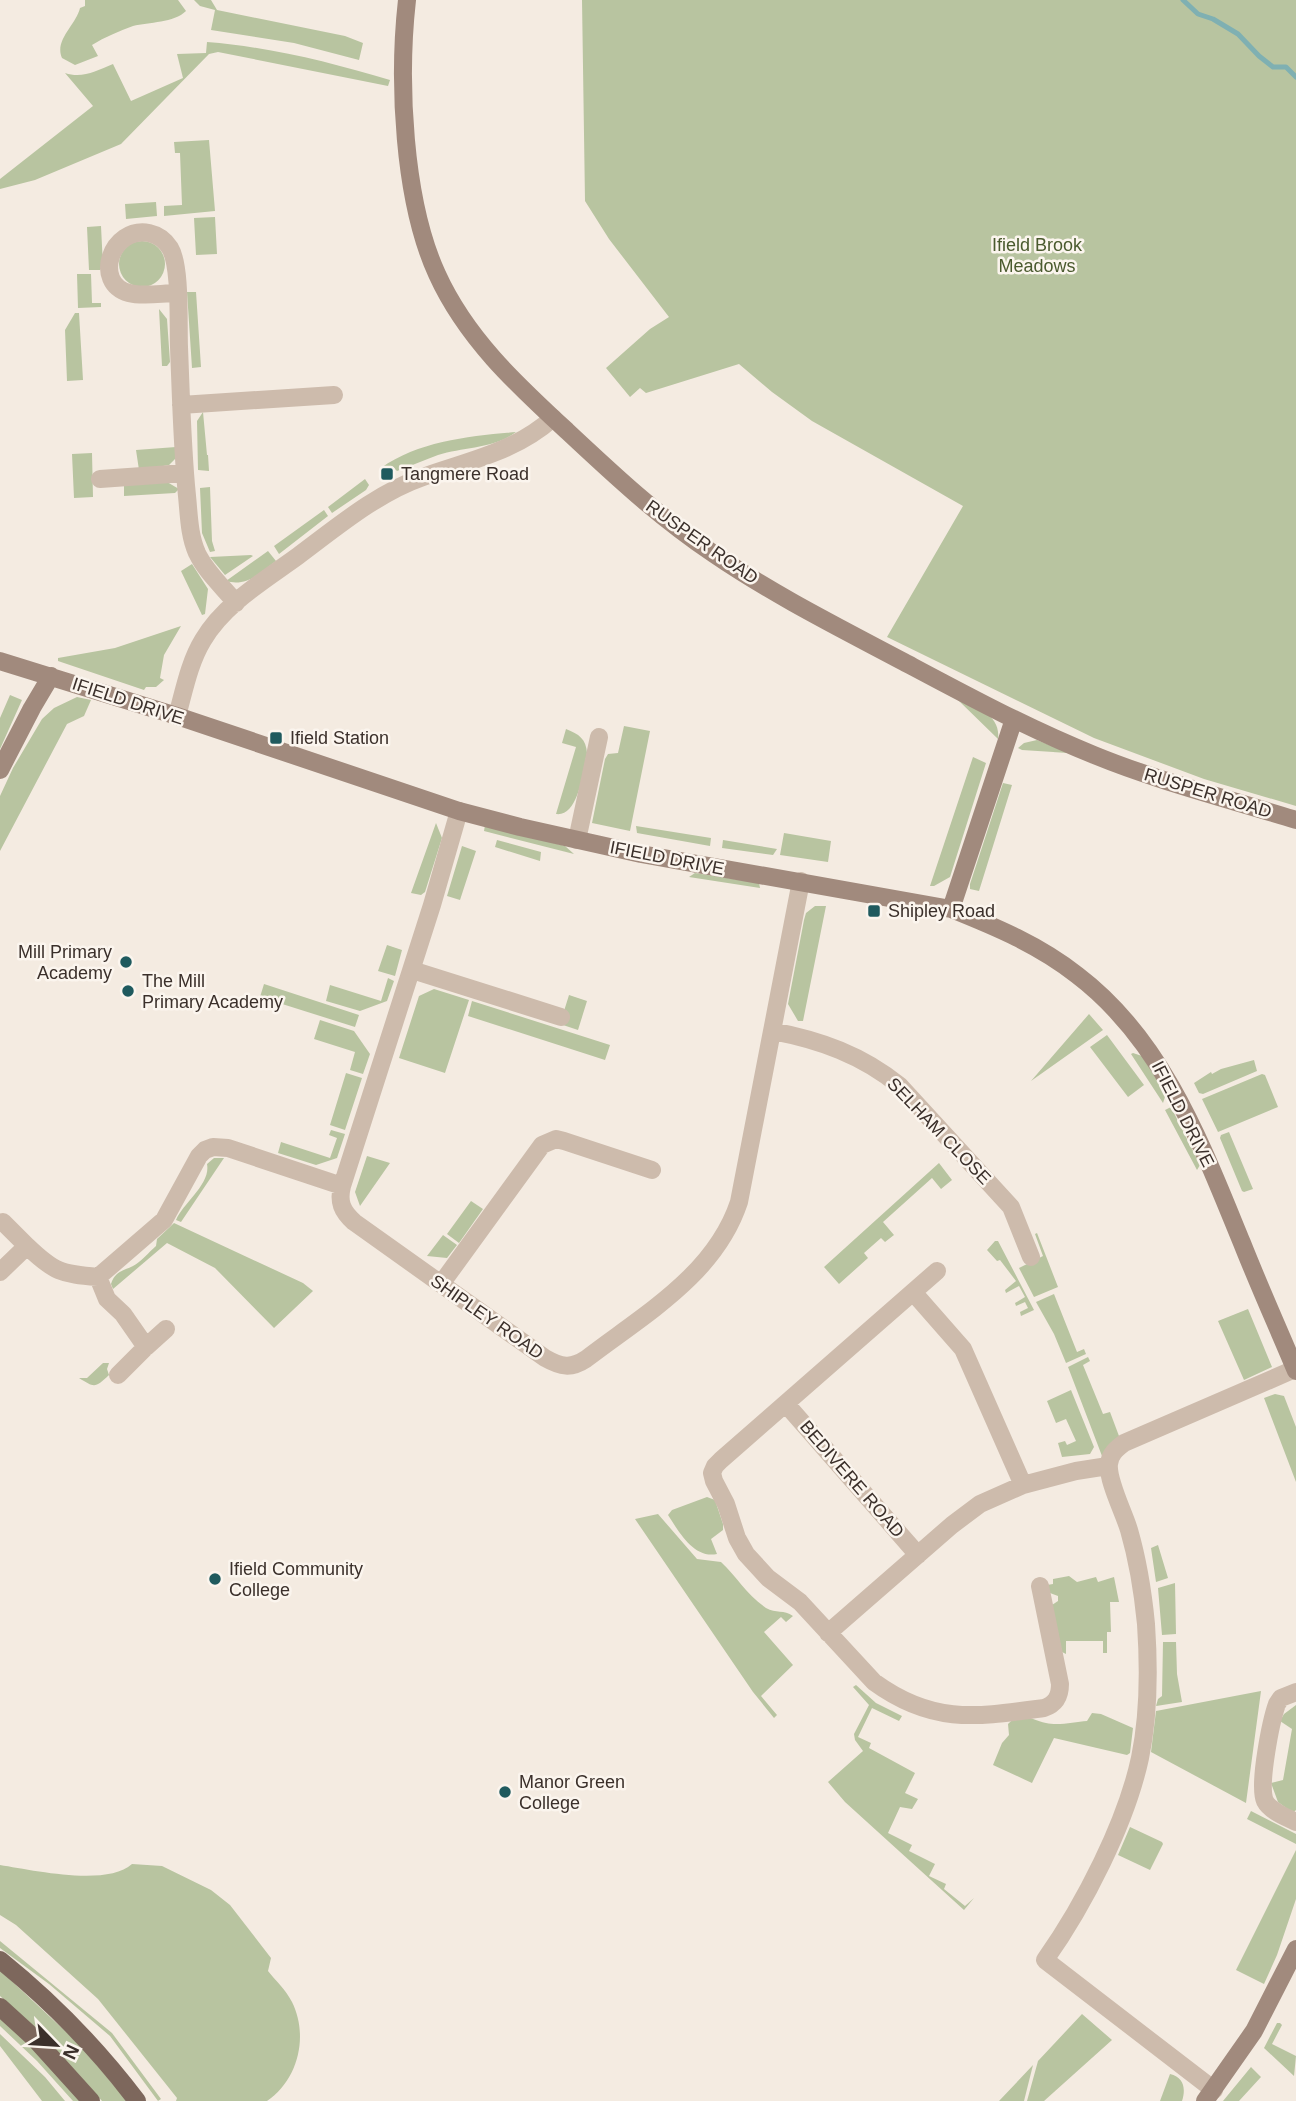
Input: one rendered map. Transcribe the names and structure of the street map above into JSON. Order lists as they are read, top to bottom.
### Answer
{
  "streets": {
    "street": [
      "RUSPER ROAD",
      "IFIELD DRIVE",
      "SELHAM CLOSE",
      "SHIPLEY ROAD",
      "BEDIVERE ROAD"
    ]
  },
  "crossings": [
    ["IFIELD DRIVE", "SHIPLEY ROAD"],
    ["SELHAM CLOSE", "SHIPLEY ROAD"]
  ],
  "parks": ["Ifield Brook Meadows"],
  "places": {
    "transit": ["Tangmere Road", "Ifield Station", "Shipley Road"],
    "other": [
      "Mill Primary Academy",
      "The Mill Primary Academy",
      "Ifield Community College",
      "Manor Green College"
    ]
  },
  "north": "bottom right"
}
